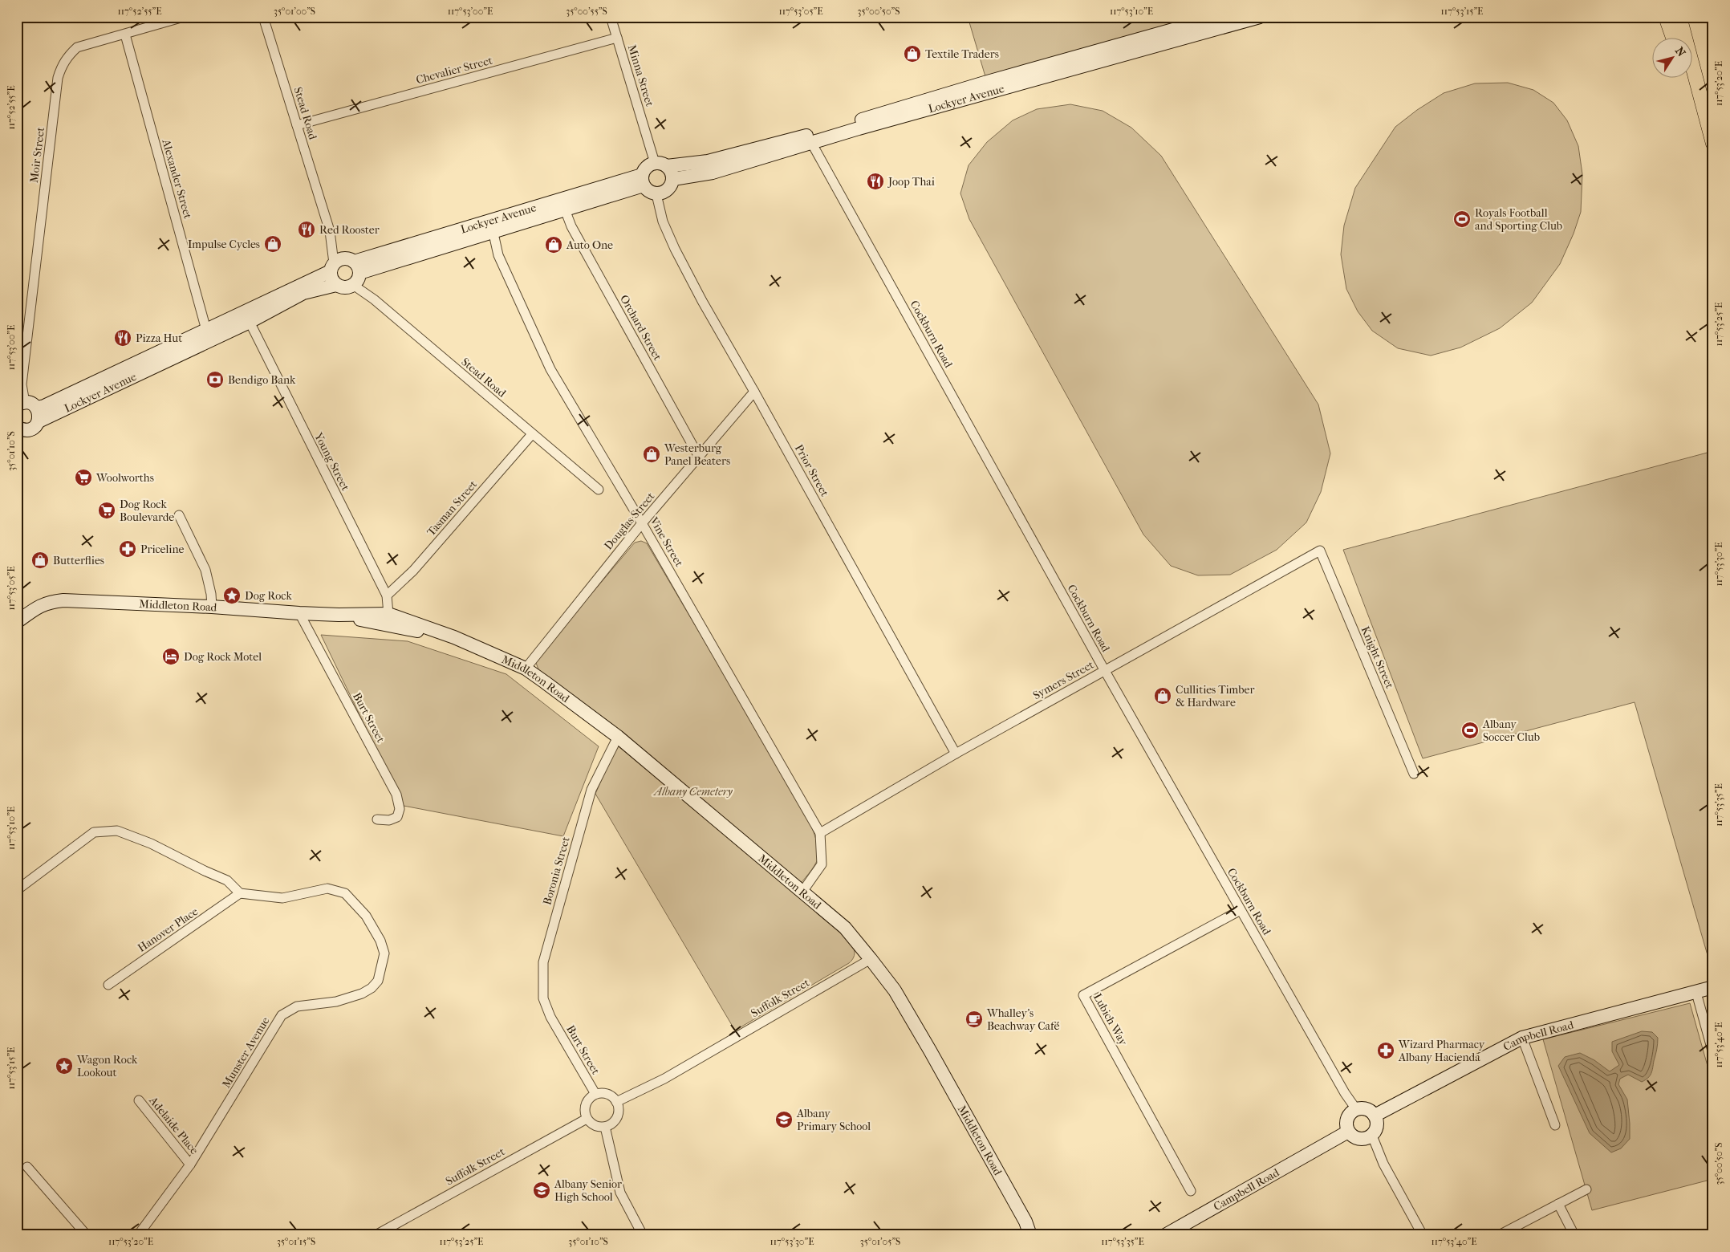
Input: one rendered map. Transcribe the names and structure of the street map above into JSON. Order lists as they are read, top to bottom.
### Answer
{
  "streets": {
    "main road": ["Lockyer Avenue", "Middleton Road", "Campbell Road"],
    "street": [
      "Chevalier Street",
      "Minna Street",
      "Stead Road",
      "Moir Street",
      "Alexander Street",
      "Orchard Street",
      "Cockburn Road",
      "Young Street",
      "Prior Street",
      "Tasman Street",
      "Douglas Street",
      "Vine Street",
      "Knight Street",
      "Symers Street",
      "Burt Street",
      "Boronia Street",
      "Hanover Place",
      "Suffolk Street",
      "Lubich Way",
      "Munster Avenue",
      "Adelaide Place"
    ]
  },
  "crossings": [
    ["Chevalier Street", "Minna Street"],
    ["Chevalier Street", "Stead Road"],
    ["Minna Street", "Lockyer Avenue"],
    ["Minna Street", "Prior Street"],
    ["Lockyer Avenue", "Stead Road"],
    ["Lockyer Avenue", "Moir Street"],
    ["Lockyer Avenue", "Alexander Street"],
    ["Lockyer Avenue", "Orchard Street"],
    ["Lockyer Avenue", "Cockburn Road"],
    ["Lockyer Avenue", "Young Street"],
    ["Lockyer Avenue", "Prior Street"],
    ["Lockyer Avenue", "Vine Street"],
    ["Stead Road", "Tasman Street"],
    ["Moir Street", "Alexander Street"],
    ["Orchard Street", "Douglas Street"],
    ["Cockburn Road", "Symers Street"],
    ["Cockburn Road", "Lubich Way"],
    ["Cockburn Road", "Campbell Road"],
    ["Young Street", "Tasman Street"],
    ["Young Street", "Middleton Road"],
    ["Prior Street", "Douglas Street"],
    ["Prior Street", "Symers Street"],
    ["Douglas Street", "Vine Street"],
    ["Douglas Street", "Middleton Road"],
    ["Vine Street", "Middleton Road"],
    ["Vine Street", "Symers Street"],
    ["Middleton Road", "Burt Street"],
    ["Middleton Road", "Boronia Street"],
    ["Middleton Road", "Suffolk Street"],
    ["Knight Street", "Symers Street"],
    ["Burt Street", "Boronia Street"],
    ["Burt Street", "Suffolk Street"],
    ["Hanover Place", "Munster Avenue"],
    ["Munster Avenue", "Adelaide Place"]
  ],
  "parks": ["Albany Cemetery"],
  "places": {
    "shop": [
      "Textile Traders",
      "Impulse Cycles",
      "Auto One",
      "Westerburg Panel Beaters",
      "Butterflies",
      "Cullities Timber & Hardware"
    ],
    "restaurant": ["Joop Thai", "Red Rooster", "Pizza Hut"],
    "sports": ["Royals Football and Sporting Club", "Albany Soccer Club"],
    "bank": ["Bendigo Bank"],
    "supermarket": ["Woolworths", "Dog Rock Boulevarde"],
    "pharmacy": ["Priceline", "Wizard Pharmacy Albany Hacienda"],
    "place": ["Dog Rock", "Wagon Rock Lookout"],
    "hotel": ["Dog Rock Motel"],
    "cafe": ["Whalley's Beachway Café"],
    "school or university": ["Albany Primary School", "Albany Senior High School"]
  },
  "north": "top right",
  "coordinates": [
    "117°52'55\"E",
    "35°01'00\"S",
    "117°53'00\"E",
    "35°00'55\"S",
    "117°53'05\"E",
    "35°00'50\"S",
    "117°53'10\"E",
    "117°53'15\"E",
    "117°53'20\"E",
    "117°53'25\"E",
    "35°01'10\"S",
    "117°53'30\"E",
    "117°53'35\"E",
    "117°53'40\"E",
    "35°01'15\"S",
    "35°01'05\"S"
  ]
}
